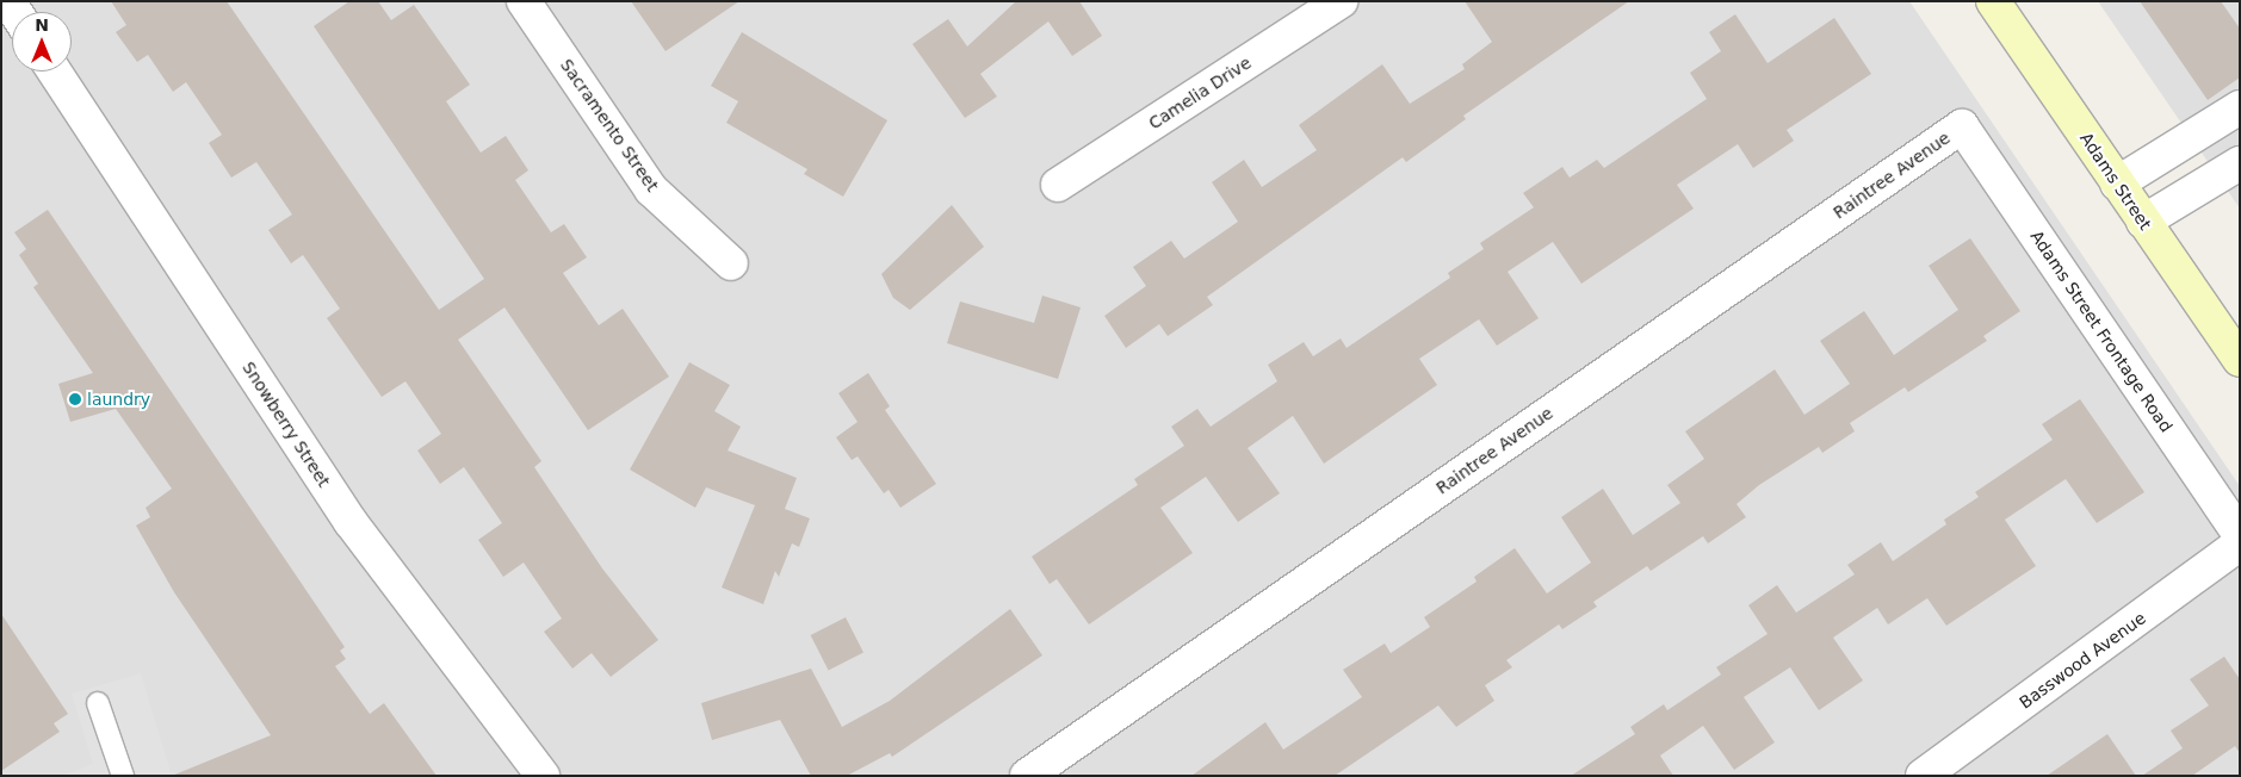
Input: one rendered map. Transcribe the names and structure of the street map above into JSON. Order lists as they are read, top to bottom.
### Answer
{
  "streets": {
    "main road": ["Adams Street"],
    "street": [
      "Camelia Drive",
      "Sacramento Street",
      "Raintree Avenue",
      "Adams Street Frontage Road",
      "Snowberry Street",
      "Basswood Avenue"
    ]
  },
  "crossings": [
    ["Raintree Avenue", "Adams Street Frontage Road"]
  ],
  "places": ["laundry"],
  "north": "top"
}
